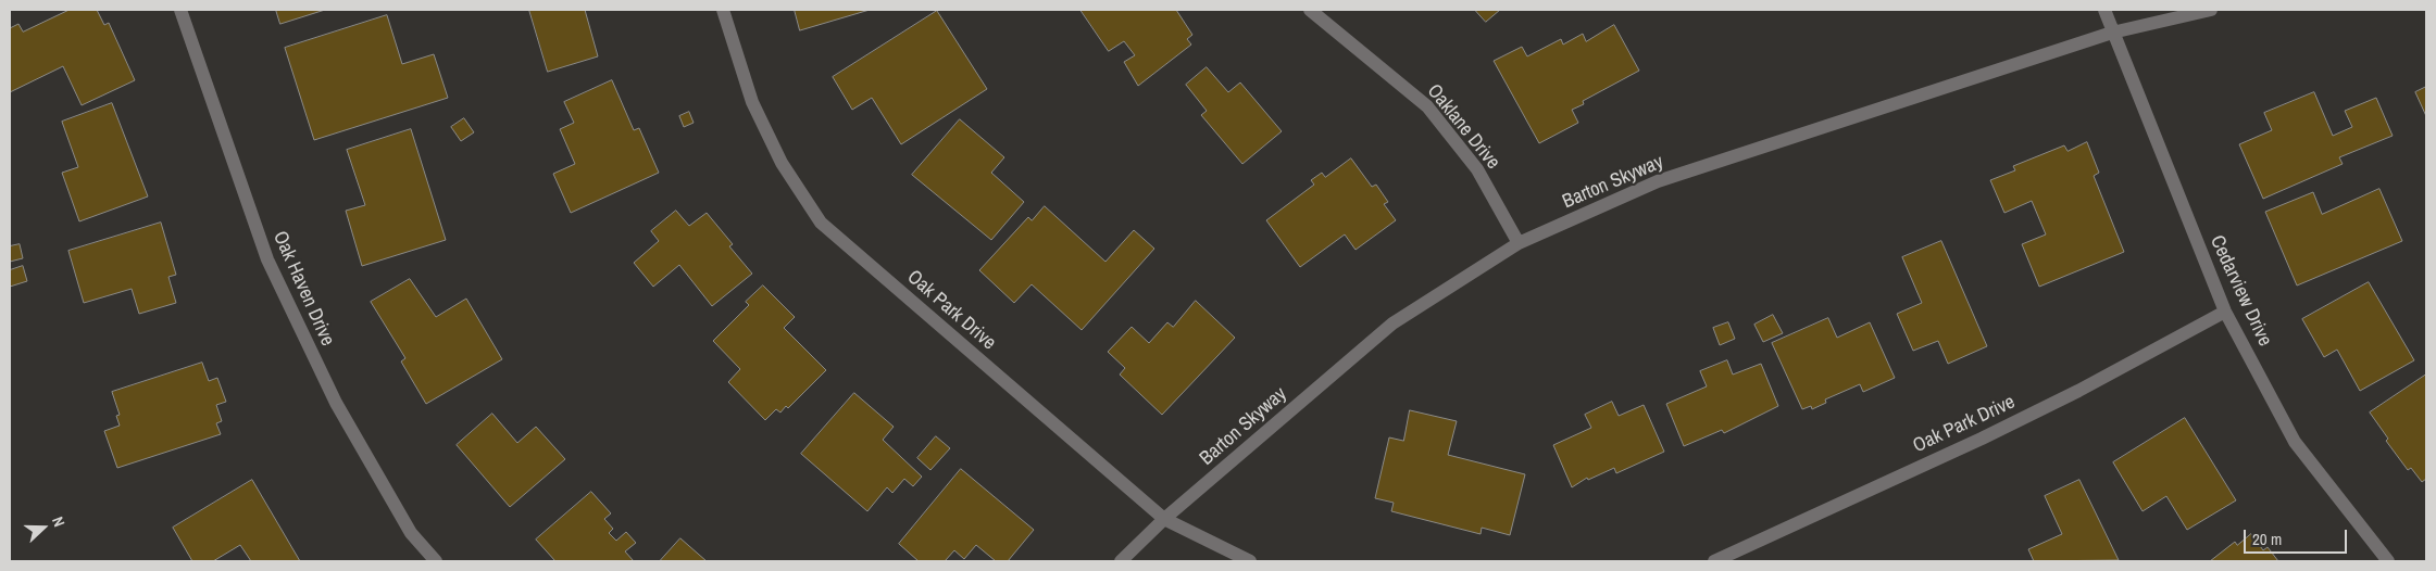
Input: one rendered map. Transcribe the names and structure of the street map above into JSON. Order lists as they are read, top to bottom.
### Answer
{
  "streets": {
    "street": [
      "Oaklane Drive",
      "Barton Skyway",
      "Oak Haven Drive",
      "Cedarview Drive",
      "Oak Park Drive"
    ]
  },
  "crossings": [
    ["Oaklane Drive", "Barton Skyway"],
    ["Barton Skyway", "Cedarview Drive"],
    ["Barton Skyway", "Oak Park Drive"],
    ["Cedarview Drive", "Oak Park Drive"]
  ],
  "scale_bar": "20 m",
  "north": "right"
}
